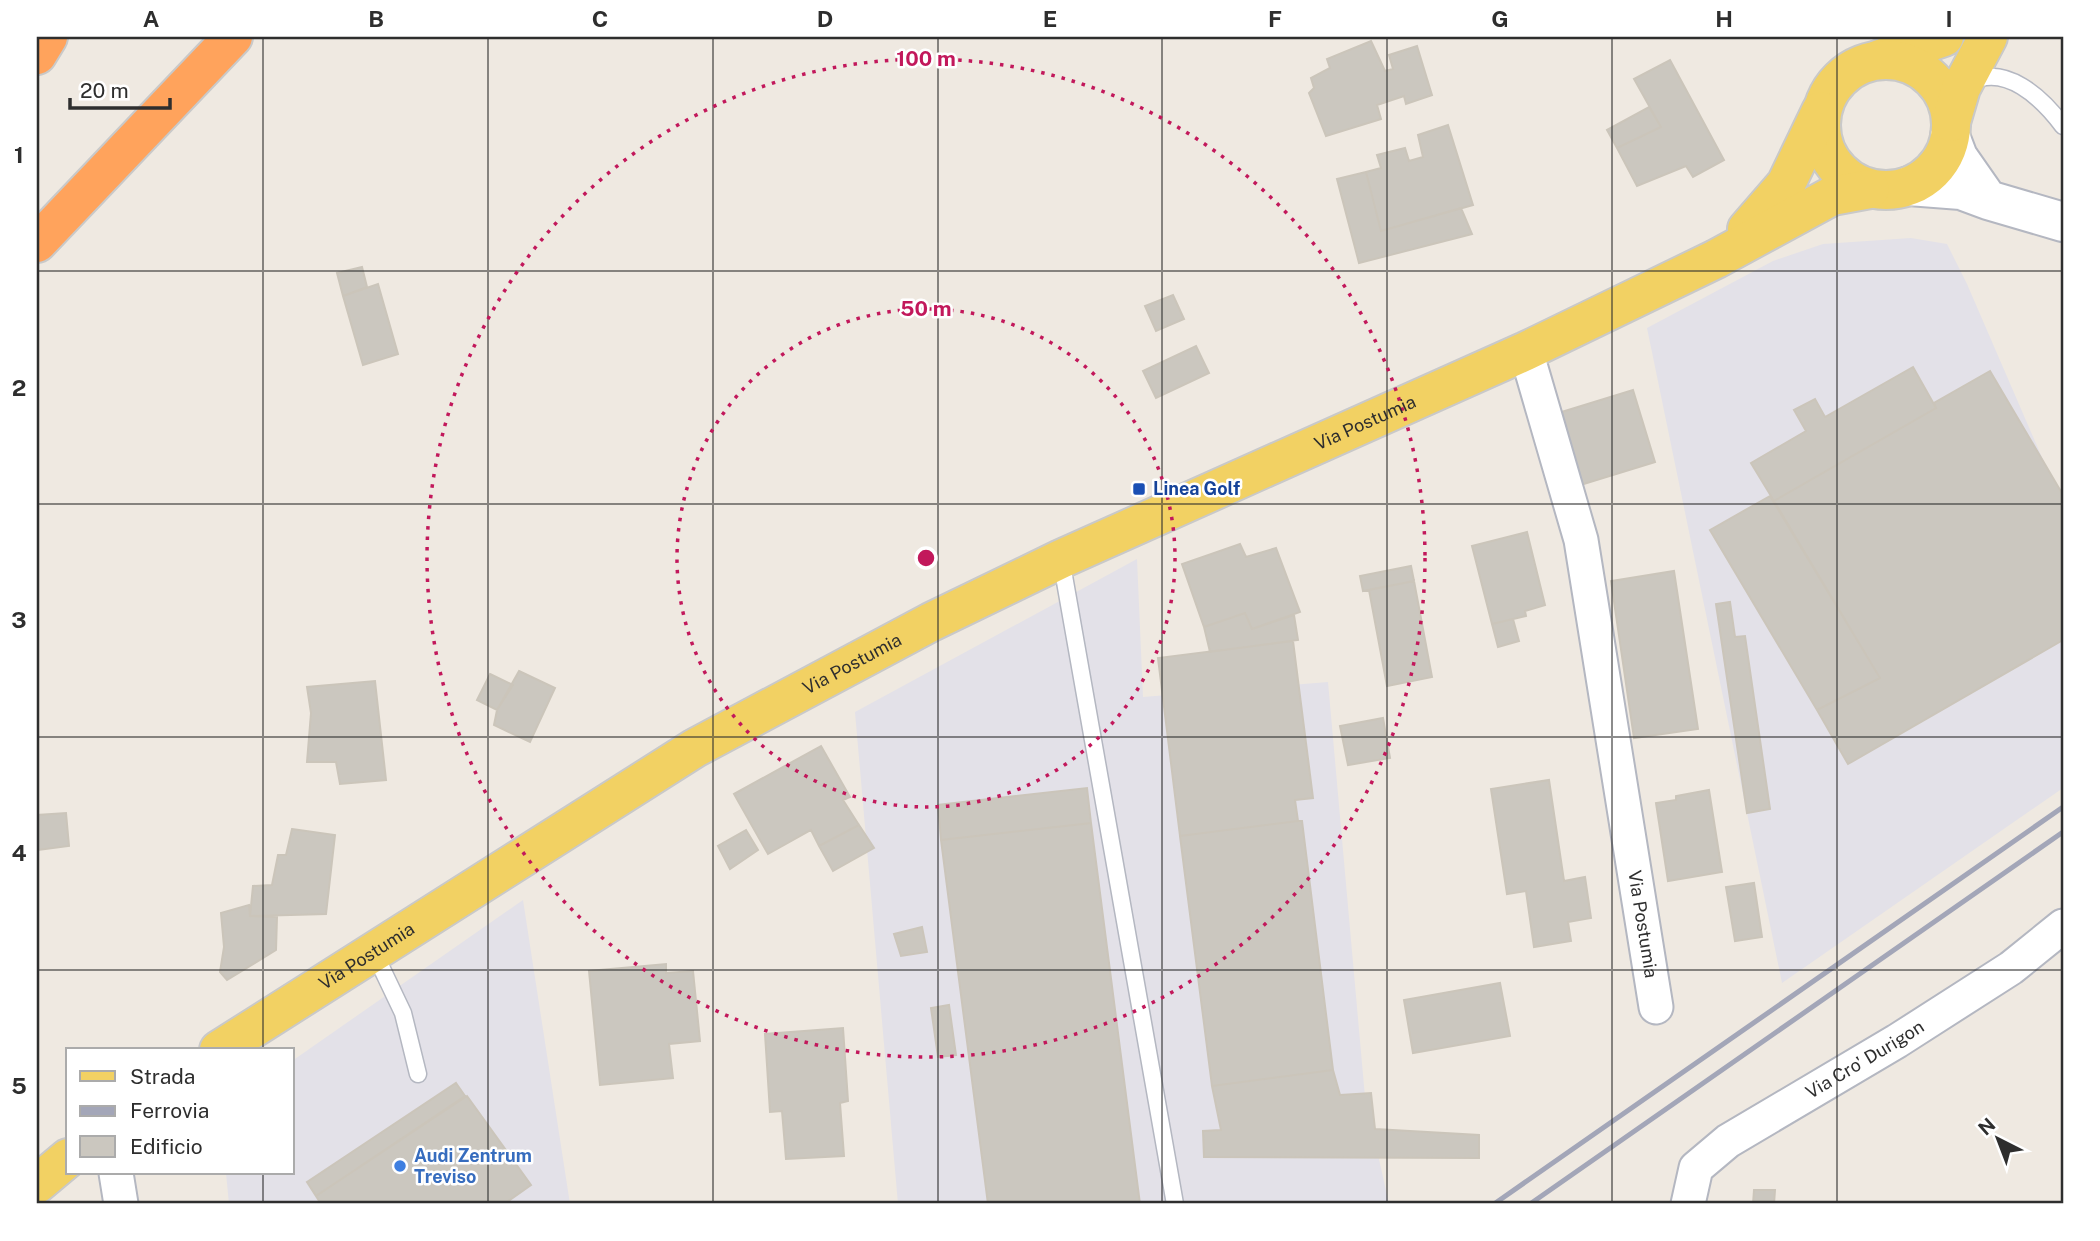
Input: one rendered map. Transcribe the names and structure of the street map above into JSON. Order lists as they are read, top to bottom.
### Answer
{
  "streets": {
    "main road": ["Via Postumia"],
    "street": ["Via Cro' Durigon"]
  },
  "places": {
    "transit": ["Linea Golf"],
    "other": ["Audi Zentrum Treviso"]
  },
  "legend": ["Strada", "Ferrovia", "Edificio"],
  "scale_bar": "20 m",
  "north": "top left",
  "grid": {
    "columns": [
      "A",
      "B",
      "C",
      "D",
      "E",
      "F",
      "G",
      "H",
      "I"
    ],
    "rows": [
      "1",
      "2",
      "3",
      "4",
      "5"
    ]
  },
  "rings": ["100 m", "50 m"]
}
